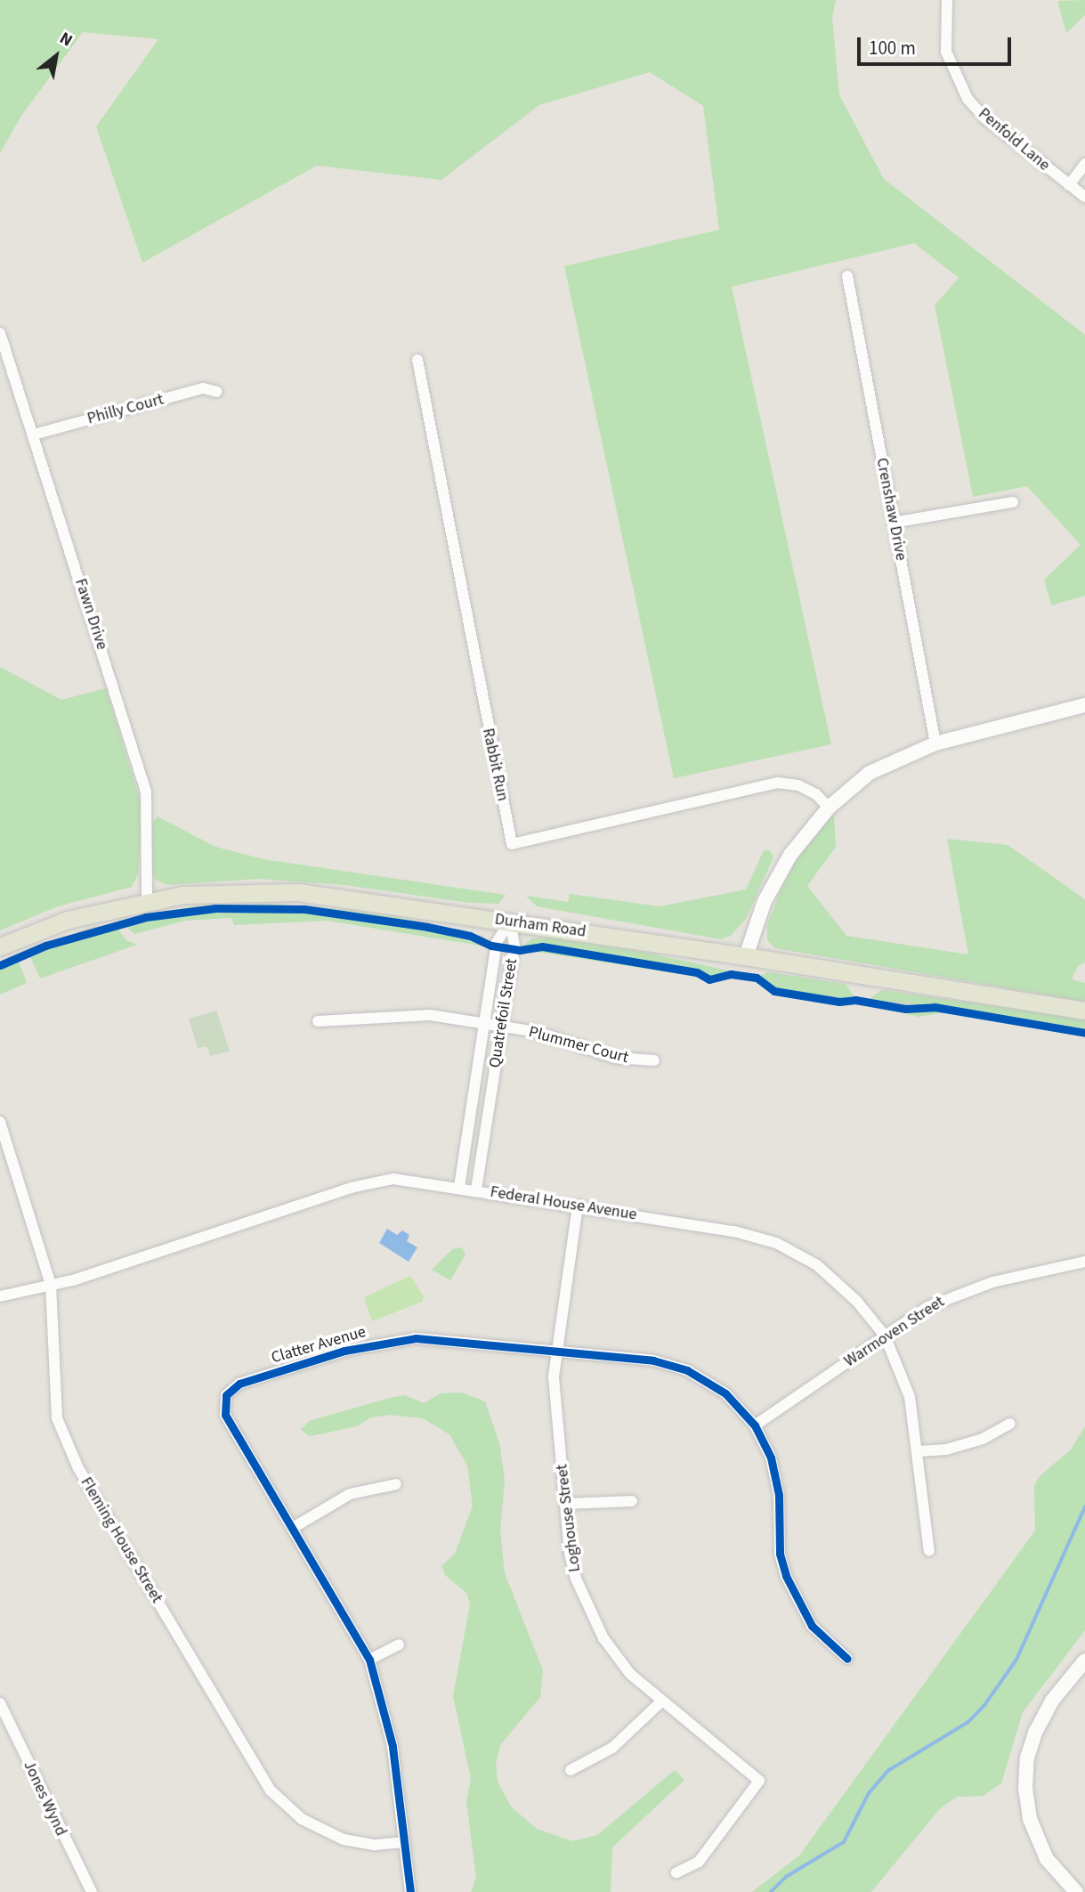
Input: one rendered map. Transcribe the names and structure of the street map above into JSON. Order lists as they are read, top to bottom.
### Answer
{
  "streets": {
    "main road": ["Durham Road"],
    "street": [
      "Penfold Lane",
      "Philly Court",
      "Crenshaw Drive",
      "Fawn Drive",
      "Rabbit Run",
      "Quatrefoil Street",
      "Plummer Court",
      "Federal House Avenue",
      "Warmoven Street",
      "Clatter Avenue",
      "Loghouse Street",
      "Fleming House Street",
      "Jones Wynd"
    ]
  },
  "crossings": [
    ["Philly Court", "Fawn Drive"],
    ["Fawn Drive", "Durham Road"],
    ["Durham Road", "Quatrefoil Street"],
    ["Quatrefoil Street", "Plummer Court"],
    ["Quatrefoil Street", "Federal House Avenue"],
    ["Federal House Avenue", "Warmoven Street"],
    ["Federal House Avenue", "Loghouse Street"],
    ["Federal House Avenue", "Fleming House Street"],
    ["Warmoven Street", "Clatter Avenue"],
    ["Clatter Avenue", "Loghouse Street"],
    ["Clatter Avenue", "Fleming House Street"]
  ],
  "scale_bar": "100 m",
  "north": "top right"
}
